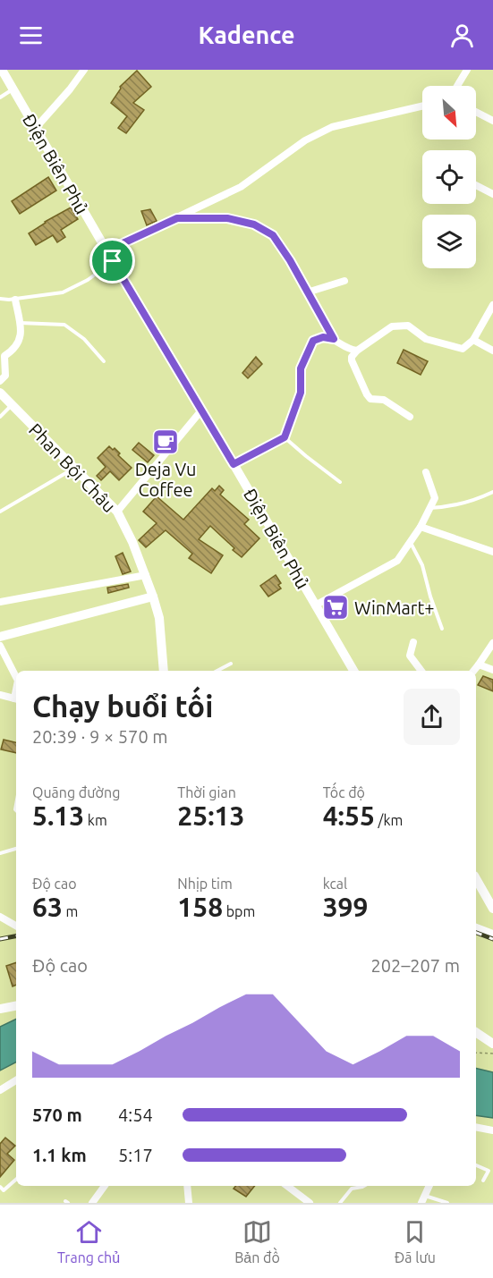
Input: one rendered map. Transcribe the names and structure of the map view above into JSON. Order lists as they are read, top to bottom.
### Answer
{
  "streets": {
    "main road": ["Điện Biên Phủ", "Phan Bội Châu"]
  },
  "places": {
    "cafe": ["Deja Vu Coffee"],
    "supermarket": ["WinMart+"]
  },
  "north": "bottom right",
  "page": {
    "header": "Kadence",
    "heading": ["Chạy buổi tối", "20:39 · 9 × 570 m"],
    "stats": [
      ["Quãng đường", "5.13 km"],
      ["Thời gian", "25:13"],
      ["Tốc độ", "4:55 /km"],
      ["Độ cao", "63 m"],
      ["Nhịp tim", "158 bpm"],
      ["kcal", "399"]
    ],
    "chart": ["Độ cao", "202–207 m"],
    "list": [
      {
        "name": "570 m",
        "note": "4:54"
      },
      {
        "name": "1.1 km",
        "note": "5:17"
      }
    ],
    "tabs": ["Trang chủ", "Bản đồ", "Đã lưu"]
  }
}
